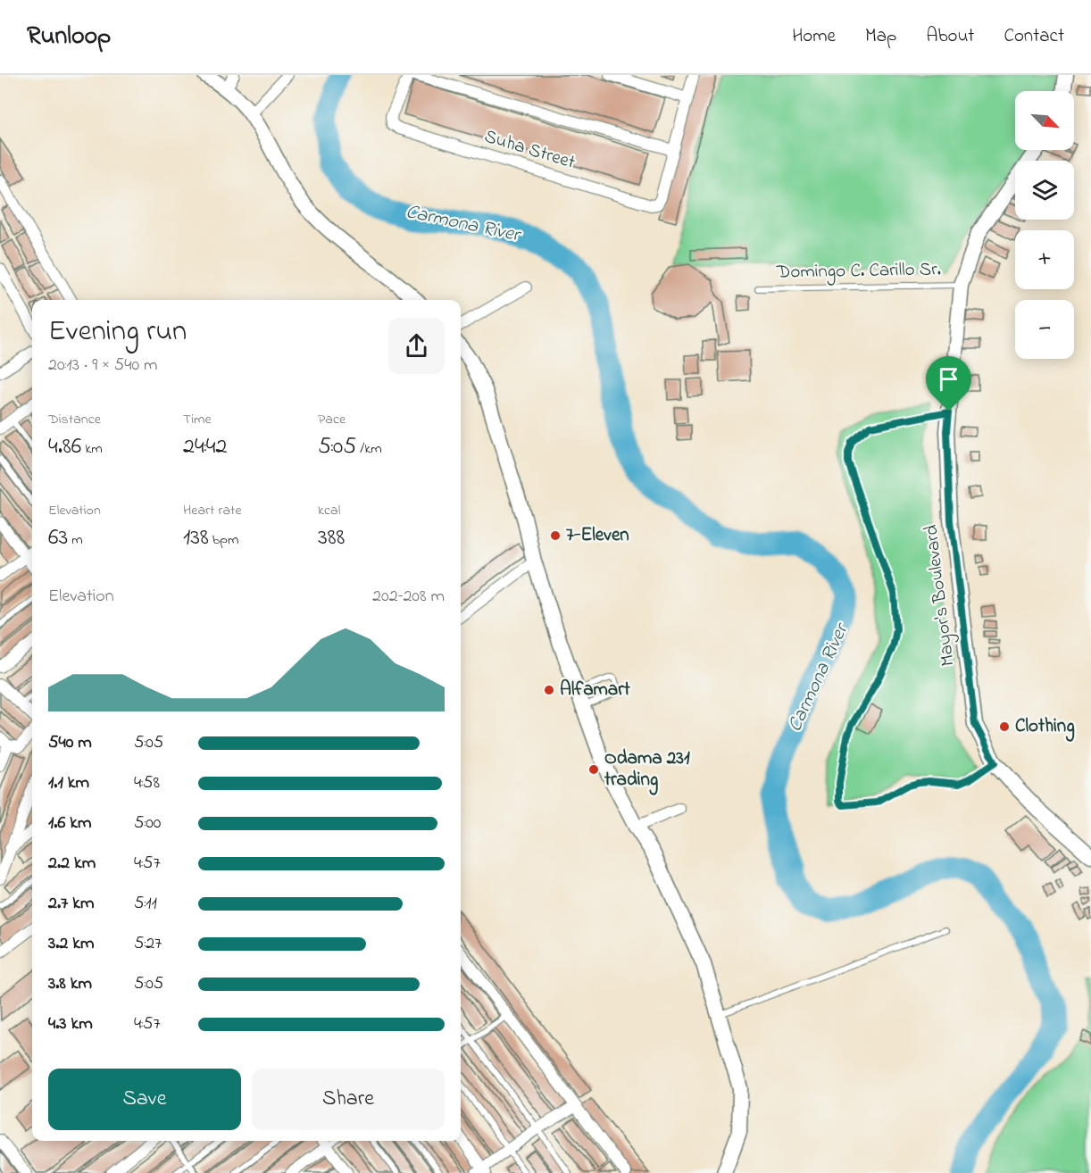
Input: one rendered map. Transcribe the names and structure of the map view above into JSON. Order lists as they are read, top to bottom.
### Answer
{
  "streets": {
    "main road": ["Mayor's Boulevard"],
    "street": ["Suha Street"],
    "lane": ["Domingo C. Carillo Sr."]
  },
  "crossings": [
    ["Domingo C. Carillo Sr.", "Mayor's Boulevard"]
  ],
  "water": ["Carmona River"],
  "places": [
    "7-Eleven",
    "Alfamart",
    "Clothing",
    "Odama 231 trading"
  ],
  "north": "bottom right",
  "page": {
    "header": "Runloop",
    "nav": [
      "Home",
      "Map",
      "About",
      "Contact"
    ],
    "map_buttons": ["+", "−"],
    "heading": ["Evening run", "20:13 · 9 × 540 m"],
    "stats": [
      ["Distance", "4.86 km"],
      ["Time", "24:42"],
      ["Pace", "5:05 /km"],
      ["Elevation", "63 m"],
      ["Heart rate", "138 bpm"],
      ["kcal", "388"]
    ],
    "chart": ["Elevation", "202–208 m"],
    "list": [
      {
        "name": "540 m",
        "note": "5:05"
      },
      {
        "name": "1.1 km",
        "note": "4:58"
      },
      {
        "name": "1.6 km",
        "note": "5:00"
      },
      {
        "name": "2.2 km",
        "note": "4:57"
      },
      {
        "name": "2.7 km",
        "note": "5:11"
      },
      {
        "name": "3.2 km",
        "note": "5:27"
      },
      {
        "name": "3.8 km",
        "note": "5:05"
      },
      {
        "name": "4.3 km",
        "note": "4:57"
      }
    ],
    "buttons": ["Save", "Share"]
  }
}
